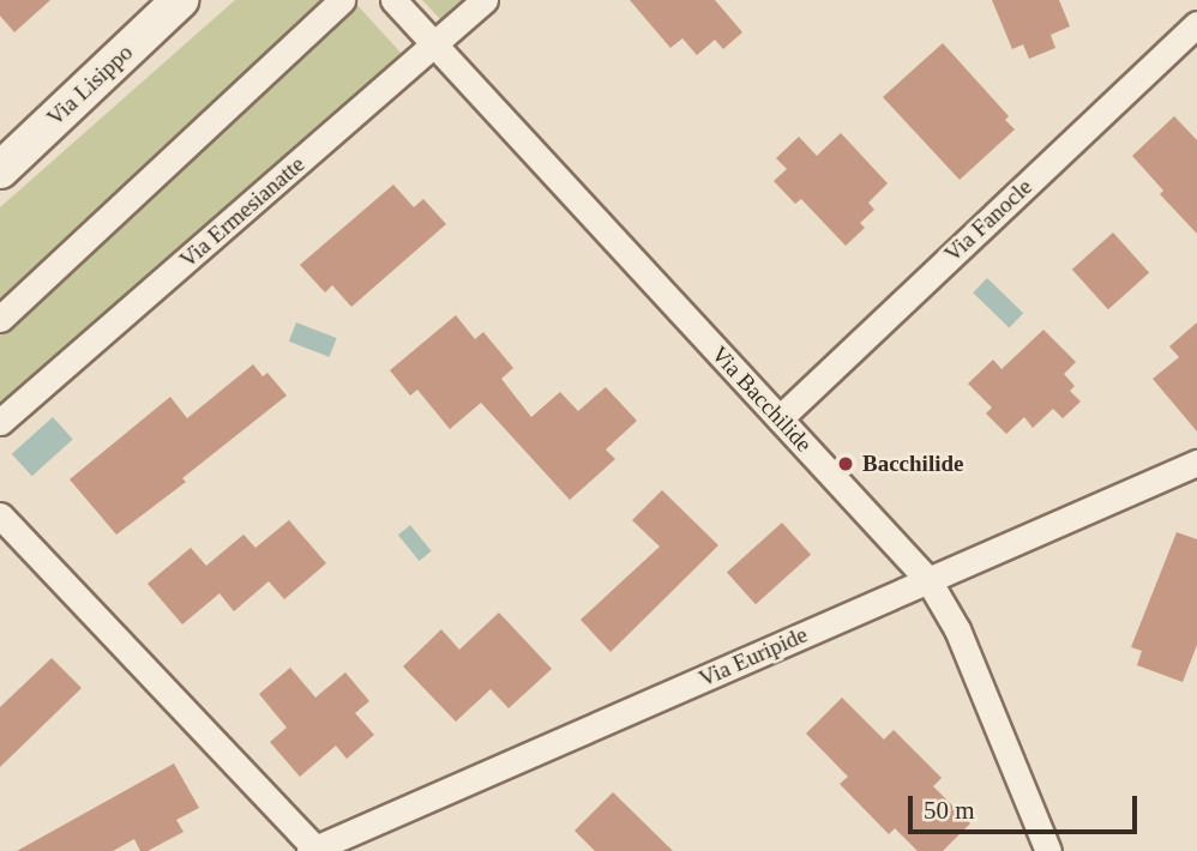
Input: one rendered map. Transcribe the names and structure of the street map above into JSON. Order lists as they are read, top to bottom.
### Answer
{
  "streets": {
    "street": [
      "Via Lisippo",
      "Via Ermesianatte",
      "Via Fanocle",
      "Via Bacchilide",
      "Via Euripide"
    ]
  },
  "crossings": [
    ["Via Ermesianatte", "Via Bacchilide"],
    ["Via Fanocle", "Via Bacchilide"],
    ["Via Bacchilide", "Via Euripide"]
  ],
  "places": ["Bacchilide"],
  "scale_bar": "50 m"
}
